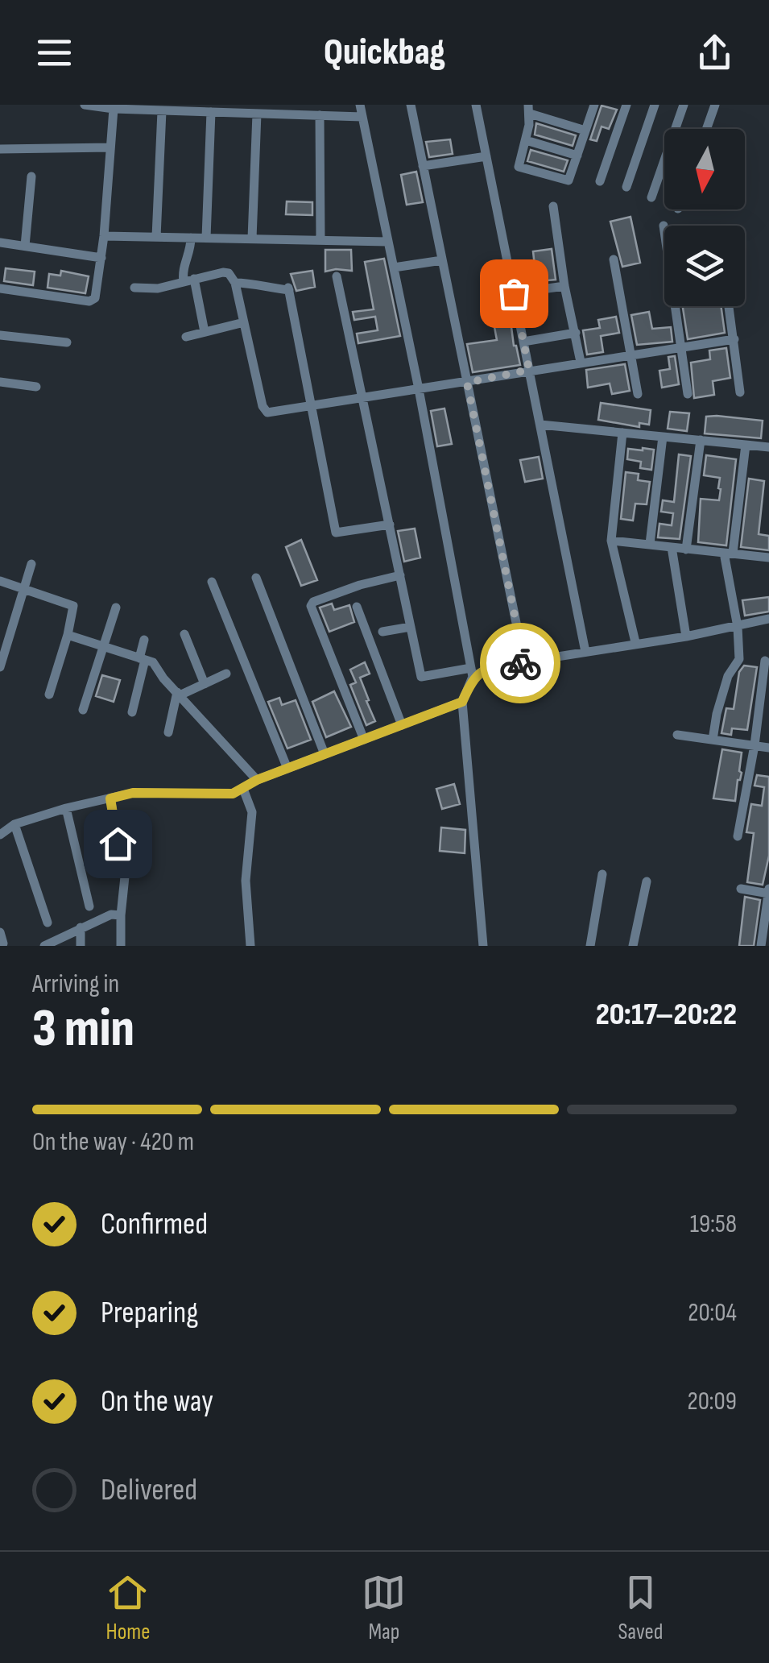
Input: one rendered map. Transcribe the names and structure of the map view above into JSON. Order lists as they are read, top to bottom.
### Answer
{
  "north": "bottom",
  "page": {
    "header": "Quickbag",
    "heading": ["3 min", "Arriving in", "20:17–20:22"],
    "bar": "On the way · 420 m",
    "list": [
      ["Confirmed", "19:58"],
      ["Preparing", "20:04"],
      ["On the way", "20:09"],
      "Delivered"
    ],
    "tabs": ["Home", "Map", "Saved"]
  }
}
